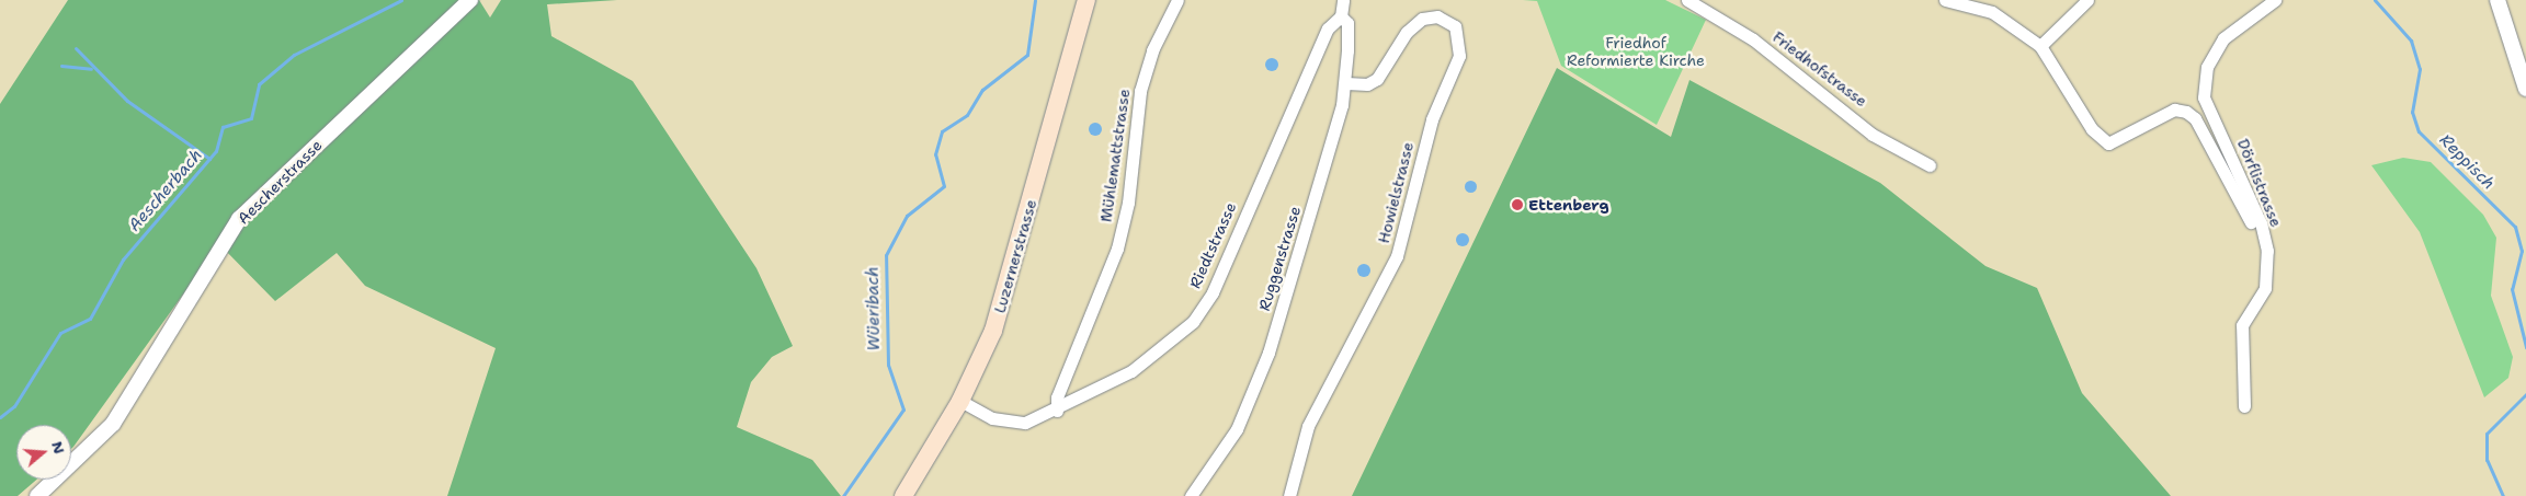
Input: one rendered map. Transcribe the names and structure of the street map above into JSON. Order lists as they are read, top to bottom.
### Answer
{
  "streets": {
    "main road": ["Luzernerstrasse"],
    "street": [
      "Friedhofstrasse",
      "Mühlemattstrasse",
      "Aescherstrasse",
      "Dörflistrasse",
      "Howielstrasse",
      "Riedtstrasse",
      "Ruggenstrasse"
    ]
  },
  "crossings": [
    ["Mühlemattstrasse", "Riedtstrasse"],
    ["Howielstrasse", "Ruggenstrasse"],
    ["Riedtstrasse", "Luzernerstrasse"],
    ["Riedtstrasse", "Ruggenstrasse"]
  ],
  "water": ["Reppisch", "Aescherbach", "Wüeribach"],
  "parks": ["Friedhof Reformierte Kirche"],
  "places": ["Ettenberg"],
  "north": "right"
}
